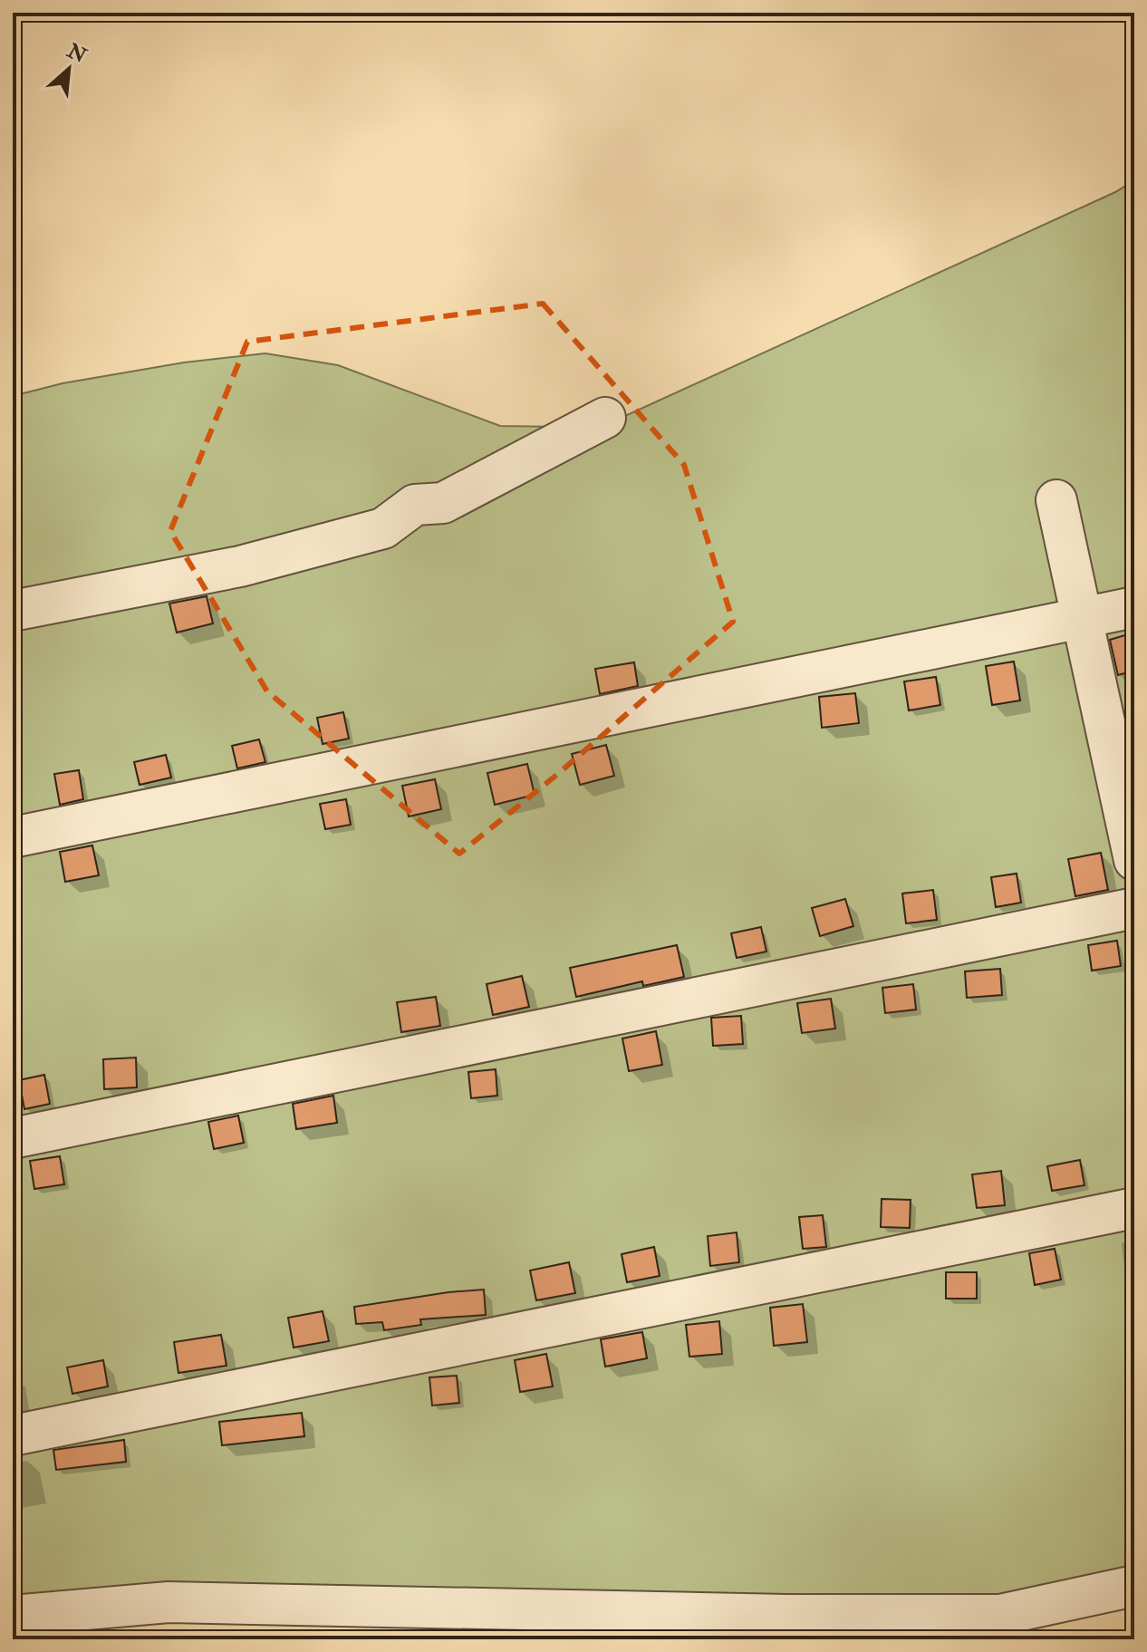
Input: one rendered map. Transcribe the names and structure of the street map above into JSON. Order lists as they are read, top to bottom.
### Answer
{
  "north": "top right"
}
